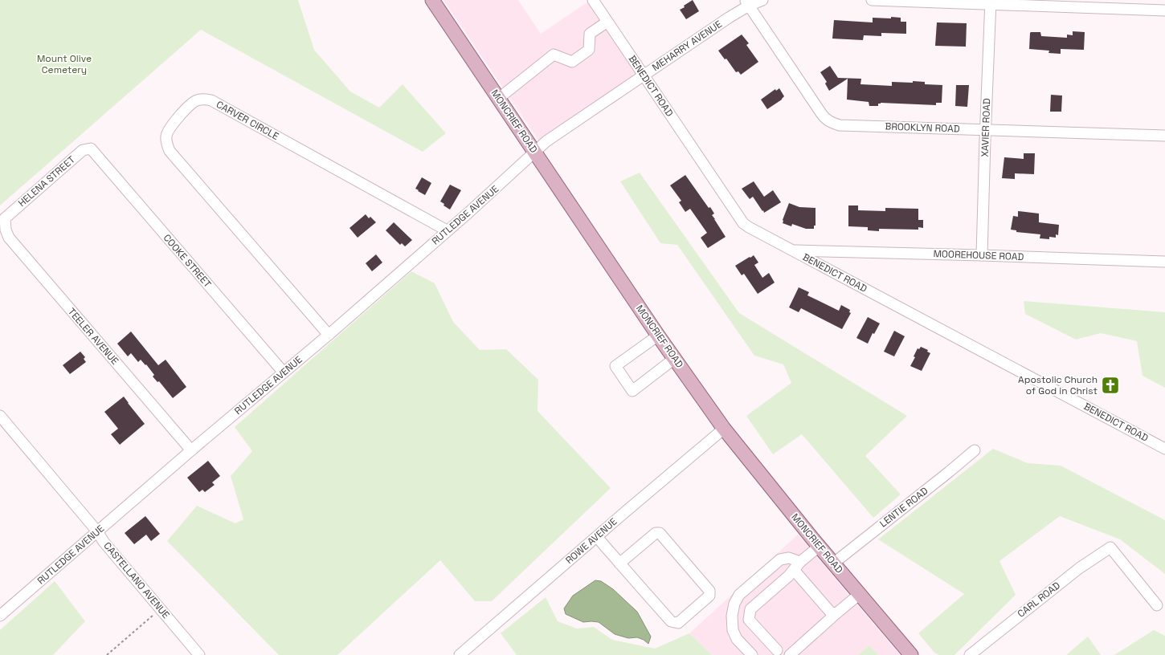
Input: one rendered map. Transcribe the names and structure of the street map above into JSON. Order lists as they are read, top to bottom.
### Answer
{
  "streets": {
    "main road": ["MONCRIEF ROAD"],
    "street": [
      "MEHARRY AVENUE",
      "BENEDICT ROAD",
      "CARVER CIRCLE",
      "BROOKLYN ROAD",
      "XAVIER ROAD",
      "HELENA STREET",
      "RUTLEDGE AVENUE",
      "MOOREHOUSE ROAD",
      "COOKE STREET",
      "TEELER AVENUE",
      "LENTIE ROAD",
      "ROWE AVENUE",
      "CASTELLANO AVENUE",
      "CARL ROAD"
    ]
  },
  "crossings": [
    ["MEHARRY AVENUE", "BENEDICT ROAD"],
    ["MEHARRY AVENUE", "MONCRIEF ROAD"],
    ["MEHARRY AVENUE", "BROOKLYN ROAD"],
    ["MEHARRY AVENUE", "RUTLEDGE AVENUE"],
    ["BENEDICT ROAD", "MOOREHOUSE ROAD"],
    ["CARVER CIRCLE", "RUTLEDGE AVENUE"],
    ["MONCRIEF ROAD", "RUTLEDGE AVENUE"],
    ["MONCRIEF ROAD", "LENTIE ROAD"],
    ["MONCRIEF ROAD", "ROWE AVENUE"],
    ["BROOKLYN ROAD", "XAVIER ROAD"],
    ["XAVIER ROAD", "MOOREHOUSE ROAD"],
    ["HELENA STREET", "COOKE STREET"],
    ["HELENA STREET", "TEELER AVENUE"],
    ["RUTLEDGE AVENUE", "COOKE STREET"],
    ["RUTLEDGE AVENUE", "TEELER AVENUE"],
    ["RUTLEDGE AVENUE", "CASTELLANO AVENUE"]
  ],
  "parks": ["Mount Olive Cemetery"],
  "places": {
    "church": ["Apostolic Church of God in Christ"]
  }
}
